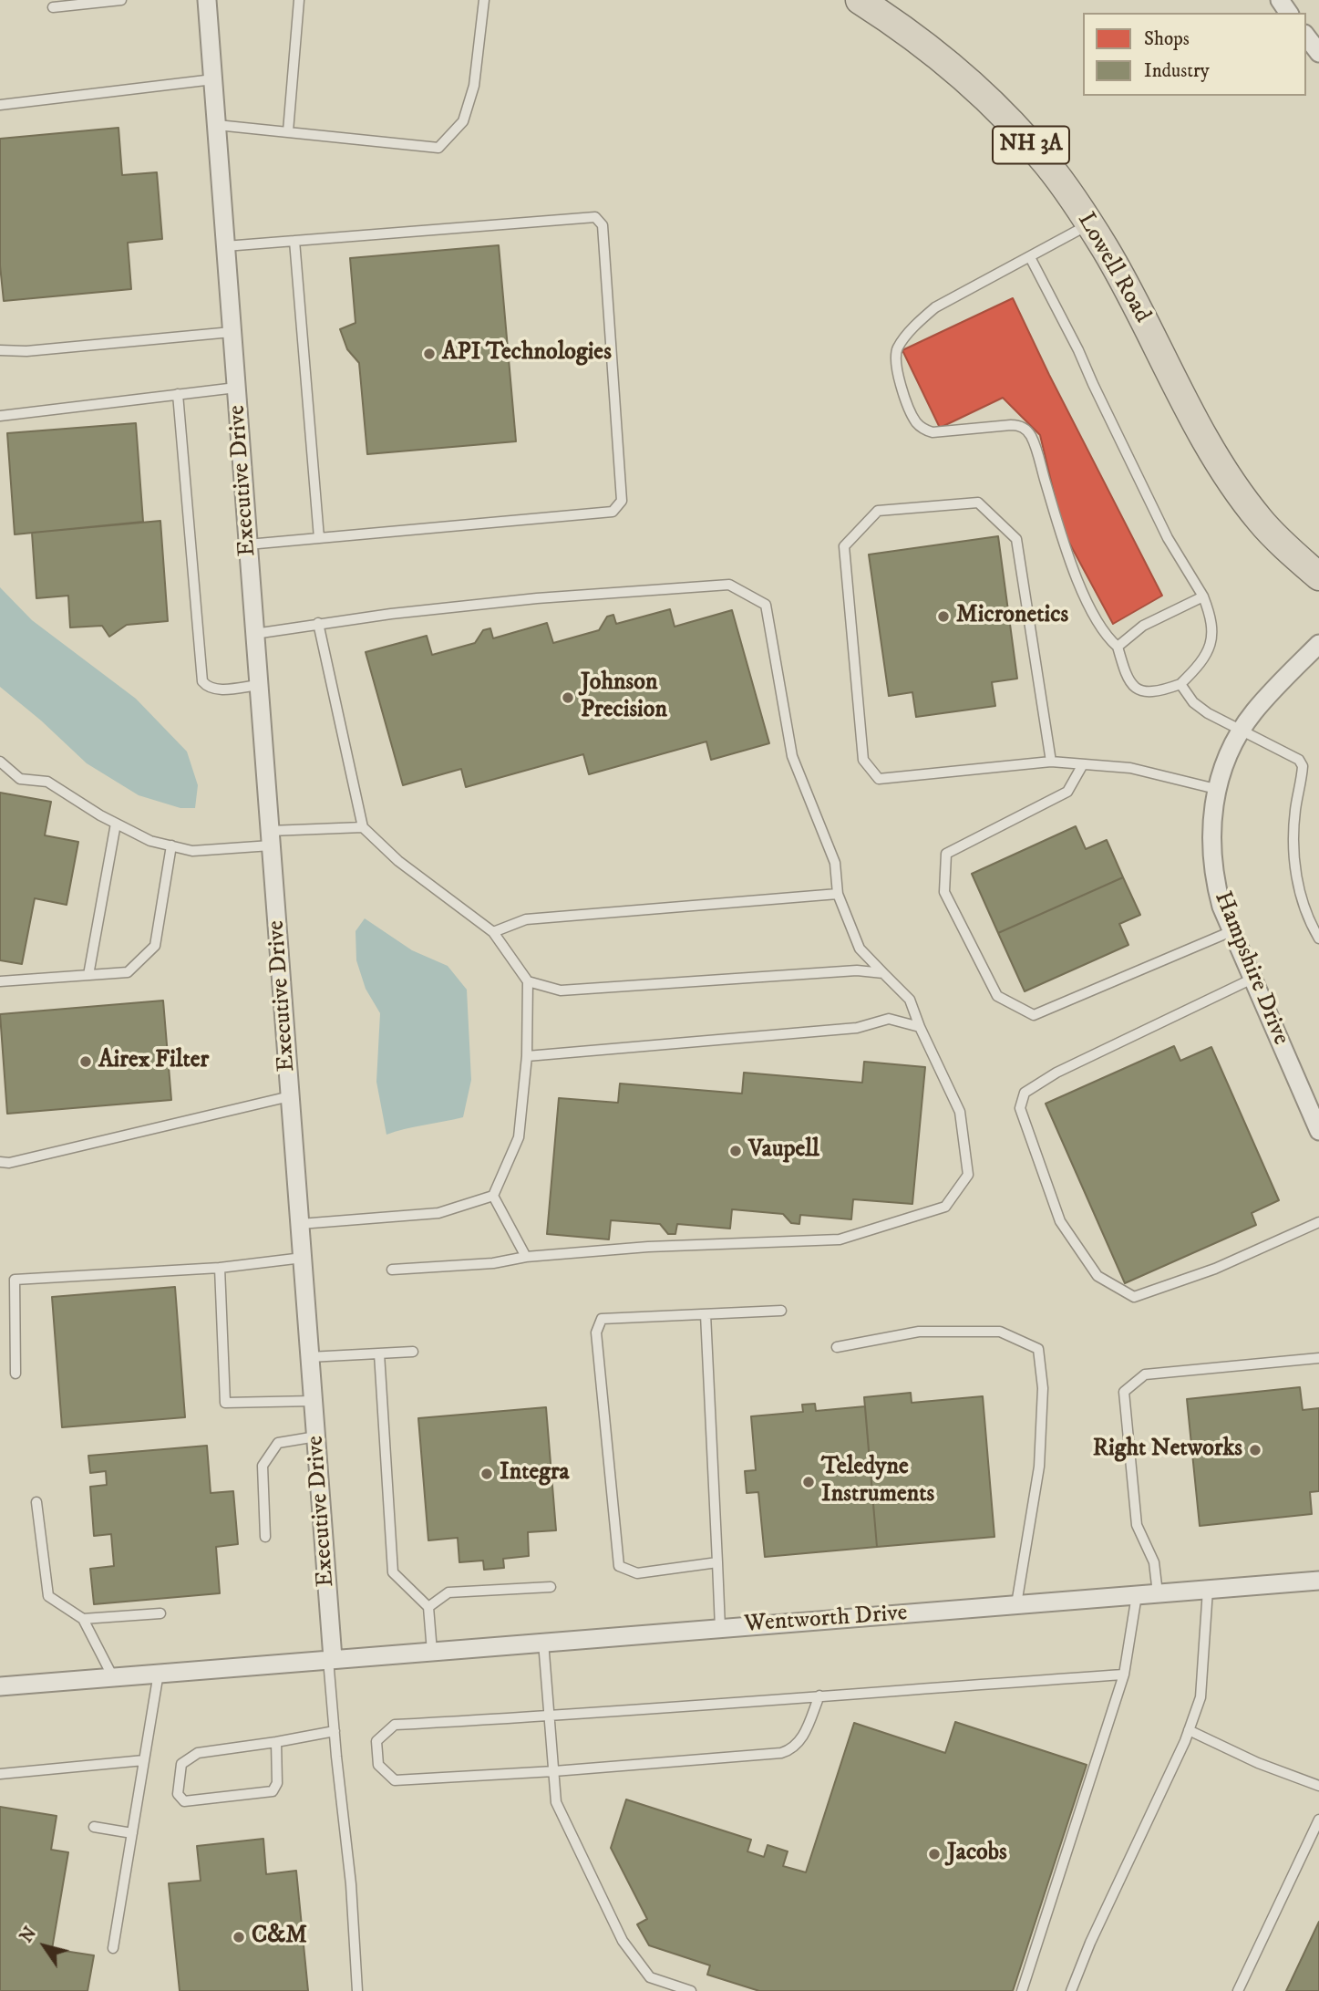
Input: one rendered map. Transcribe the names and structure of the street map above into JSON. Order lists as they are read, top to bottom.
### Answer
{
  "streets": {
    "main road": ["NH 3A", "Lowell Road"],
    "street": ["Executive Drive", "Hampshire Drive", "Wentworth Drive"]
  },
  "crossings": [
    ["Executive Drive", "Wentworth Drive"]
  ],
  "places": [
    "API Technologies",
    "Micronetics",
    "Johnson Precision",
    "Airex Filter",
    "Vaupell",
    "Right Networks",
    "Integra",
    "Teledyne Instruments",
    "Jacobs",
    "C&M"
  ],
  "legend": ["Shops", "Industry"],
  "north": "top left"
}
